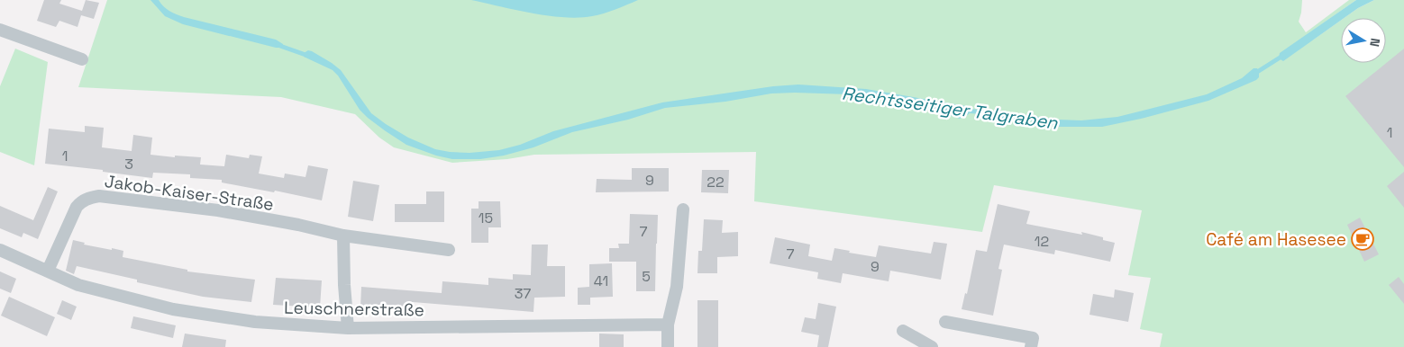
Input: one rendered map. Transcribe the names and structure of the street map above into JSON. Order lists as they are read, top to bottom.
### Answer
{
  "streets": {
    "street": ["Jakob-Kaiser-Straße", "Leuschnerstraße"]
  },
  "crossings": [
    ["Jakob-Kaiser-Straße", "Leuschnerstraße"]
  ],
  "water": ["Rechtsseitiger Talgraben"],
  "places": {
    "cafe": ["Café am Hasesee"]
  },
  "house_numbers": [
    "1",
    "1",
    "3",
    "9",
    "22",
    "15",
    "7",
    "12",
    "7",
    "9",
    "5",
    "41",
    "37"
  ],
  "north": "right"
}
